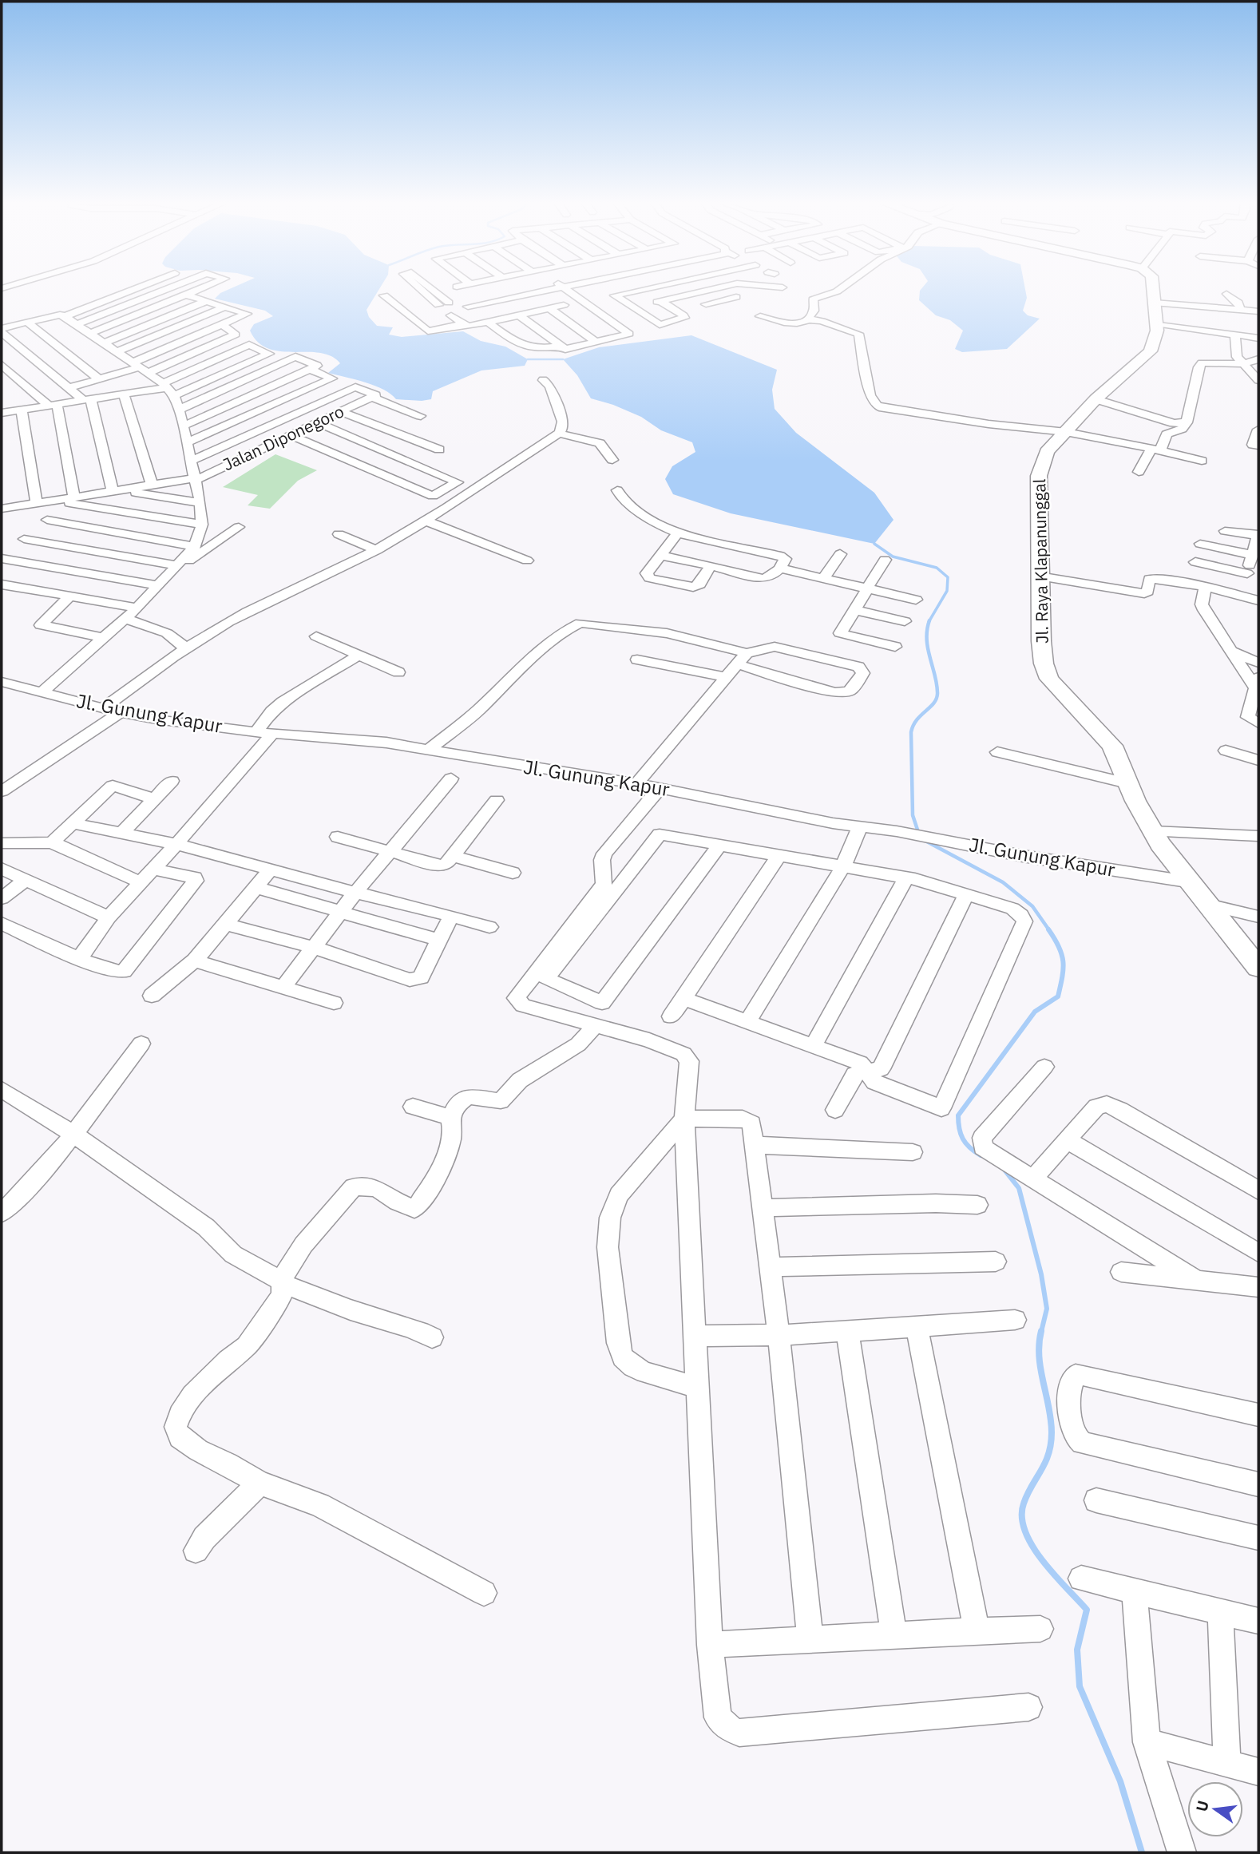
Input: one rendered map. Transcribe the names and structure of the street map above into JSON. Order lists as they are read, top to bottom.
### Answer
{
  "streets": {
    "street": ["Jalan Diponegoro", "Jl. Raya Klapanunggal", "Jl. Gunung Kapur"]
  },
  "crossings": [
    ["Jl. Raya Klapanunggal", "Jl. Gunung Kapur"]
  ],
  "north": "left"
}
